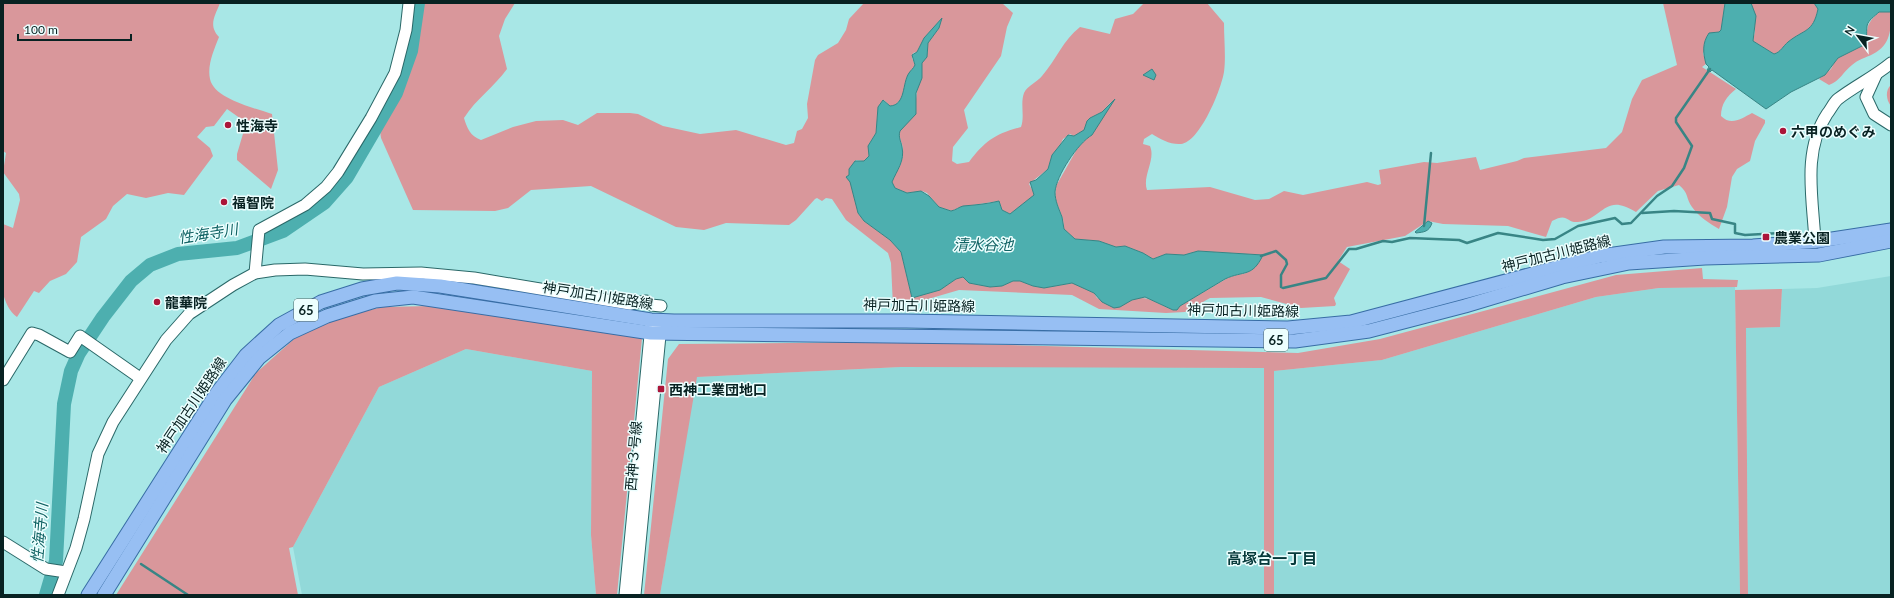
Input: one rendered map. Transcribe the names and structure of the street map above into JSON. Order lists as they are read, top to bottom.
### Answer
{
  "streets": {
    "main road": ["神戸加古川姫路線", "65"],
    "street": ["西神３号線"]
  },
  "crossings": [
    ["神戸加古川姫路線", "西神３号線"]
  ],
  "districts": ["高塚台一丁目"],
  "water": ["性海寺川", "清水谷池"],
  "places": {
    "other": [
      "性海寺",
      "六甲のめぐみ",
      "福智院",
      "龍華院"
    ],
    "transit": ["農業公園", "西神工業団地口"]
  },
  "scale_bar": "100 m",
  "north": "top left"
}
